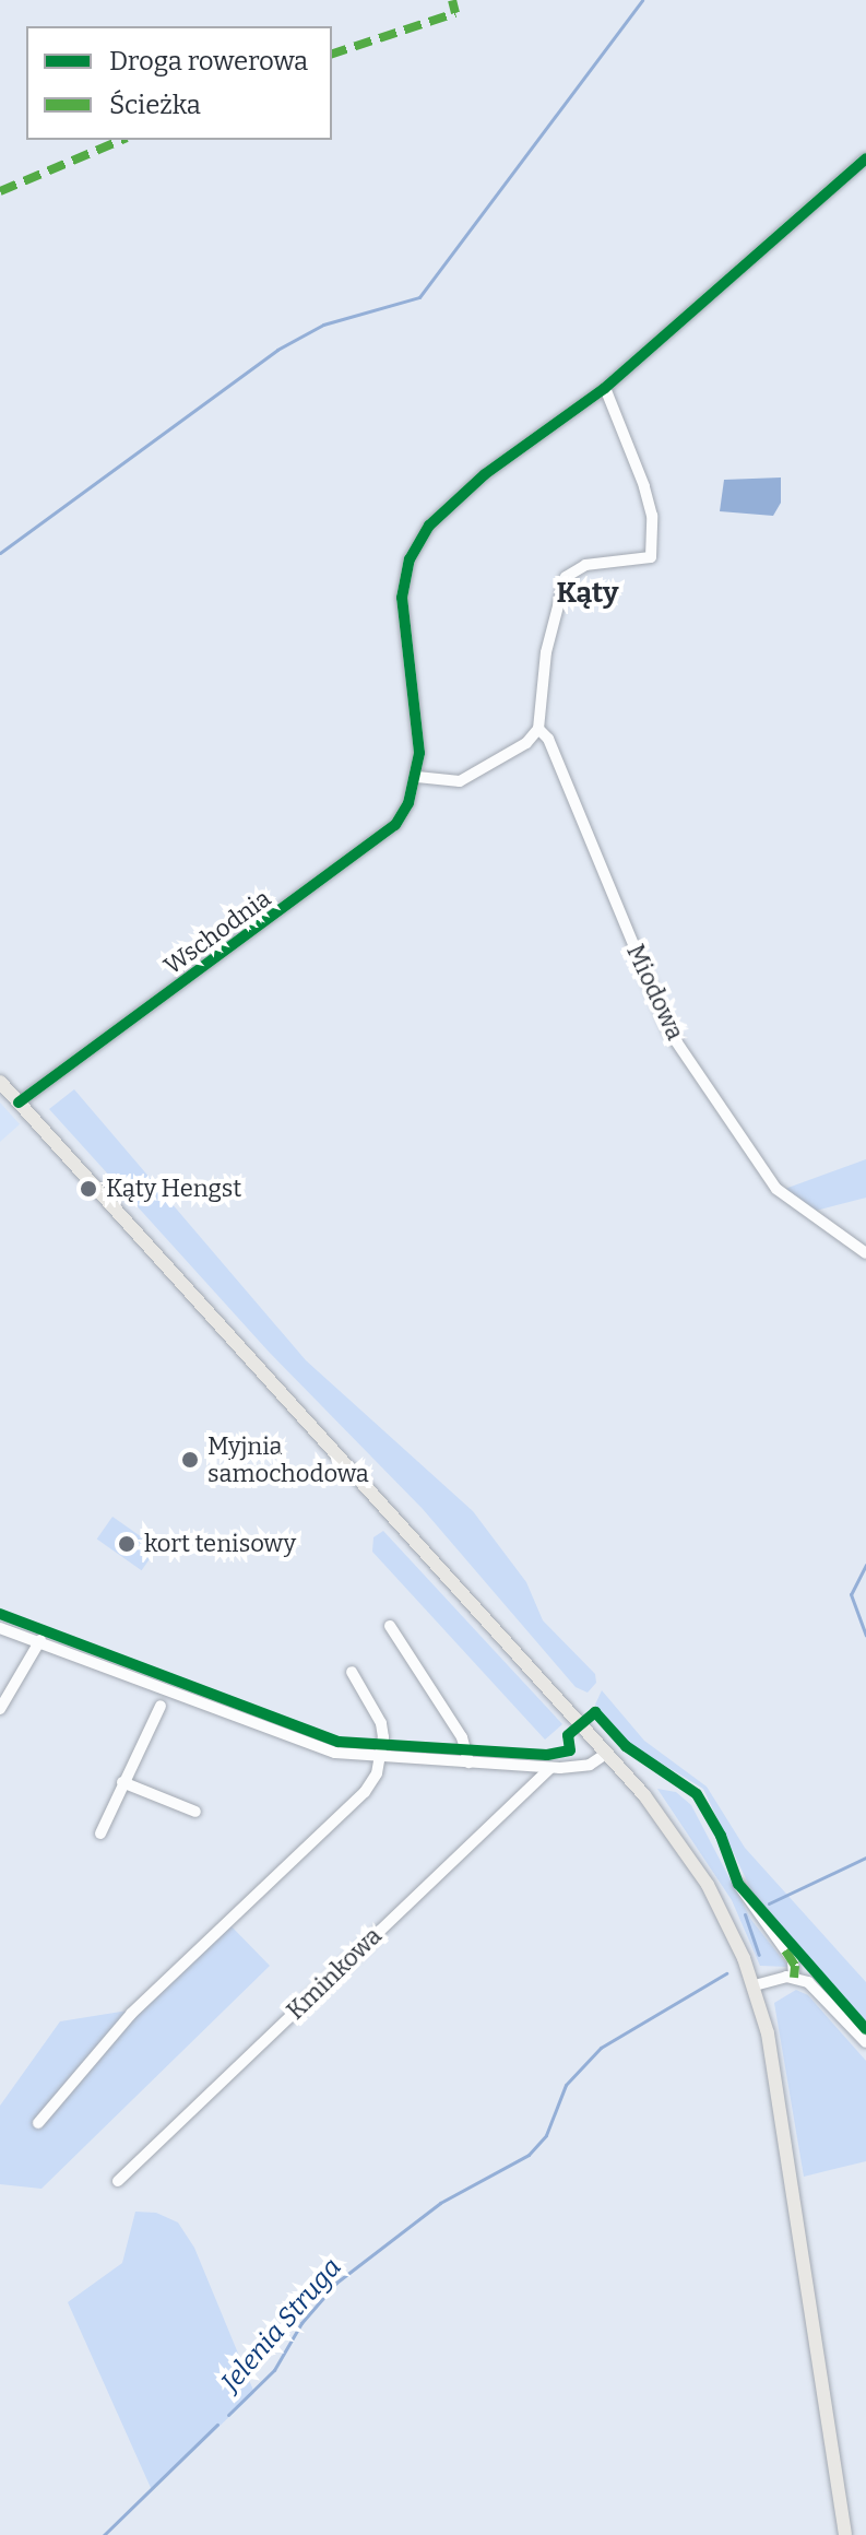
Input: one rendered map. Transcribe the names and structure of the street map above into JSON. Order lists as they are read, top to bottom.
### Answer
{
  "streets": {
    "street": ["Wschodnia", "Miodowa", "Kminkowa"]
  },
  "districts": ["Kąty"],
  "water": ["Jelenia Struga"],
  "places": ["Kąty Hengst", "Myjnia samochodowa", "kort tenisowy"],
  "legend": ["Droga rowerowa", "Ścieżka"]
}
